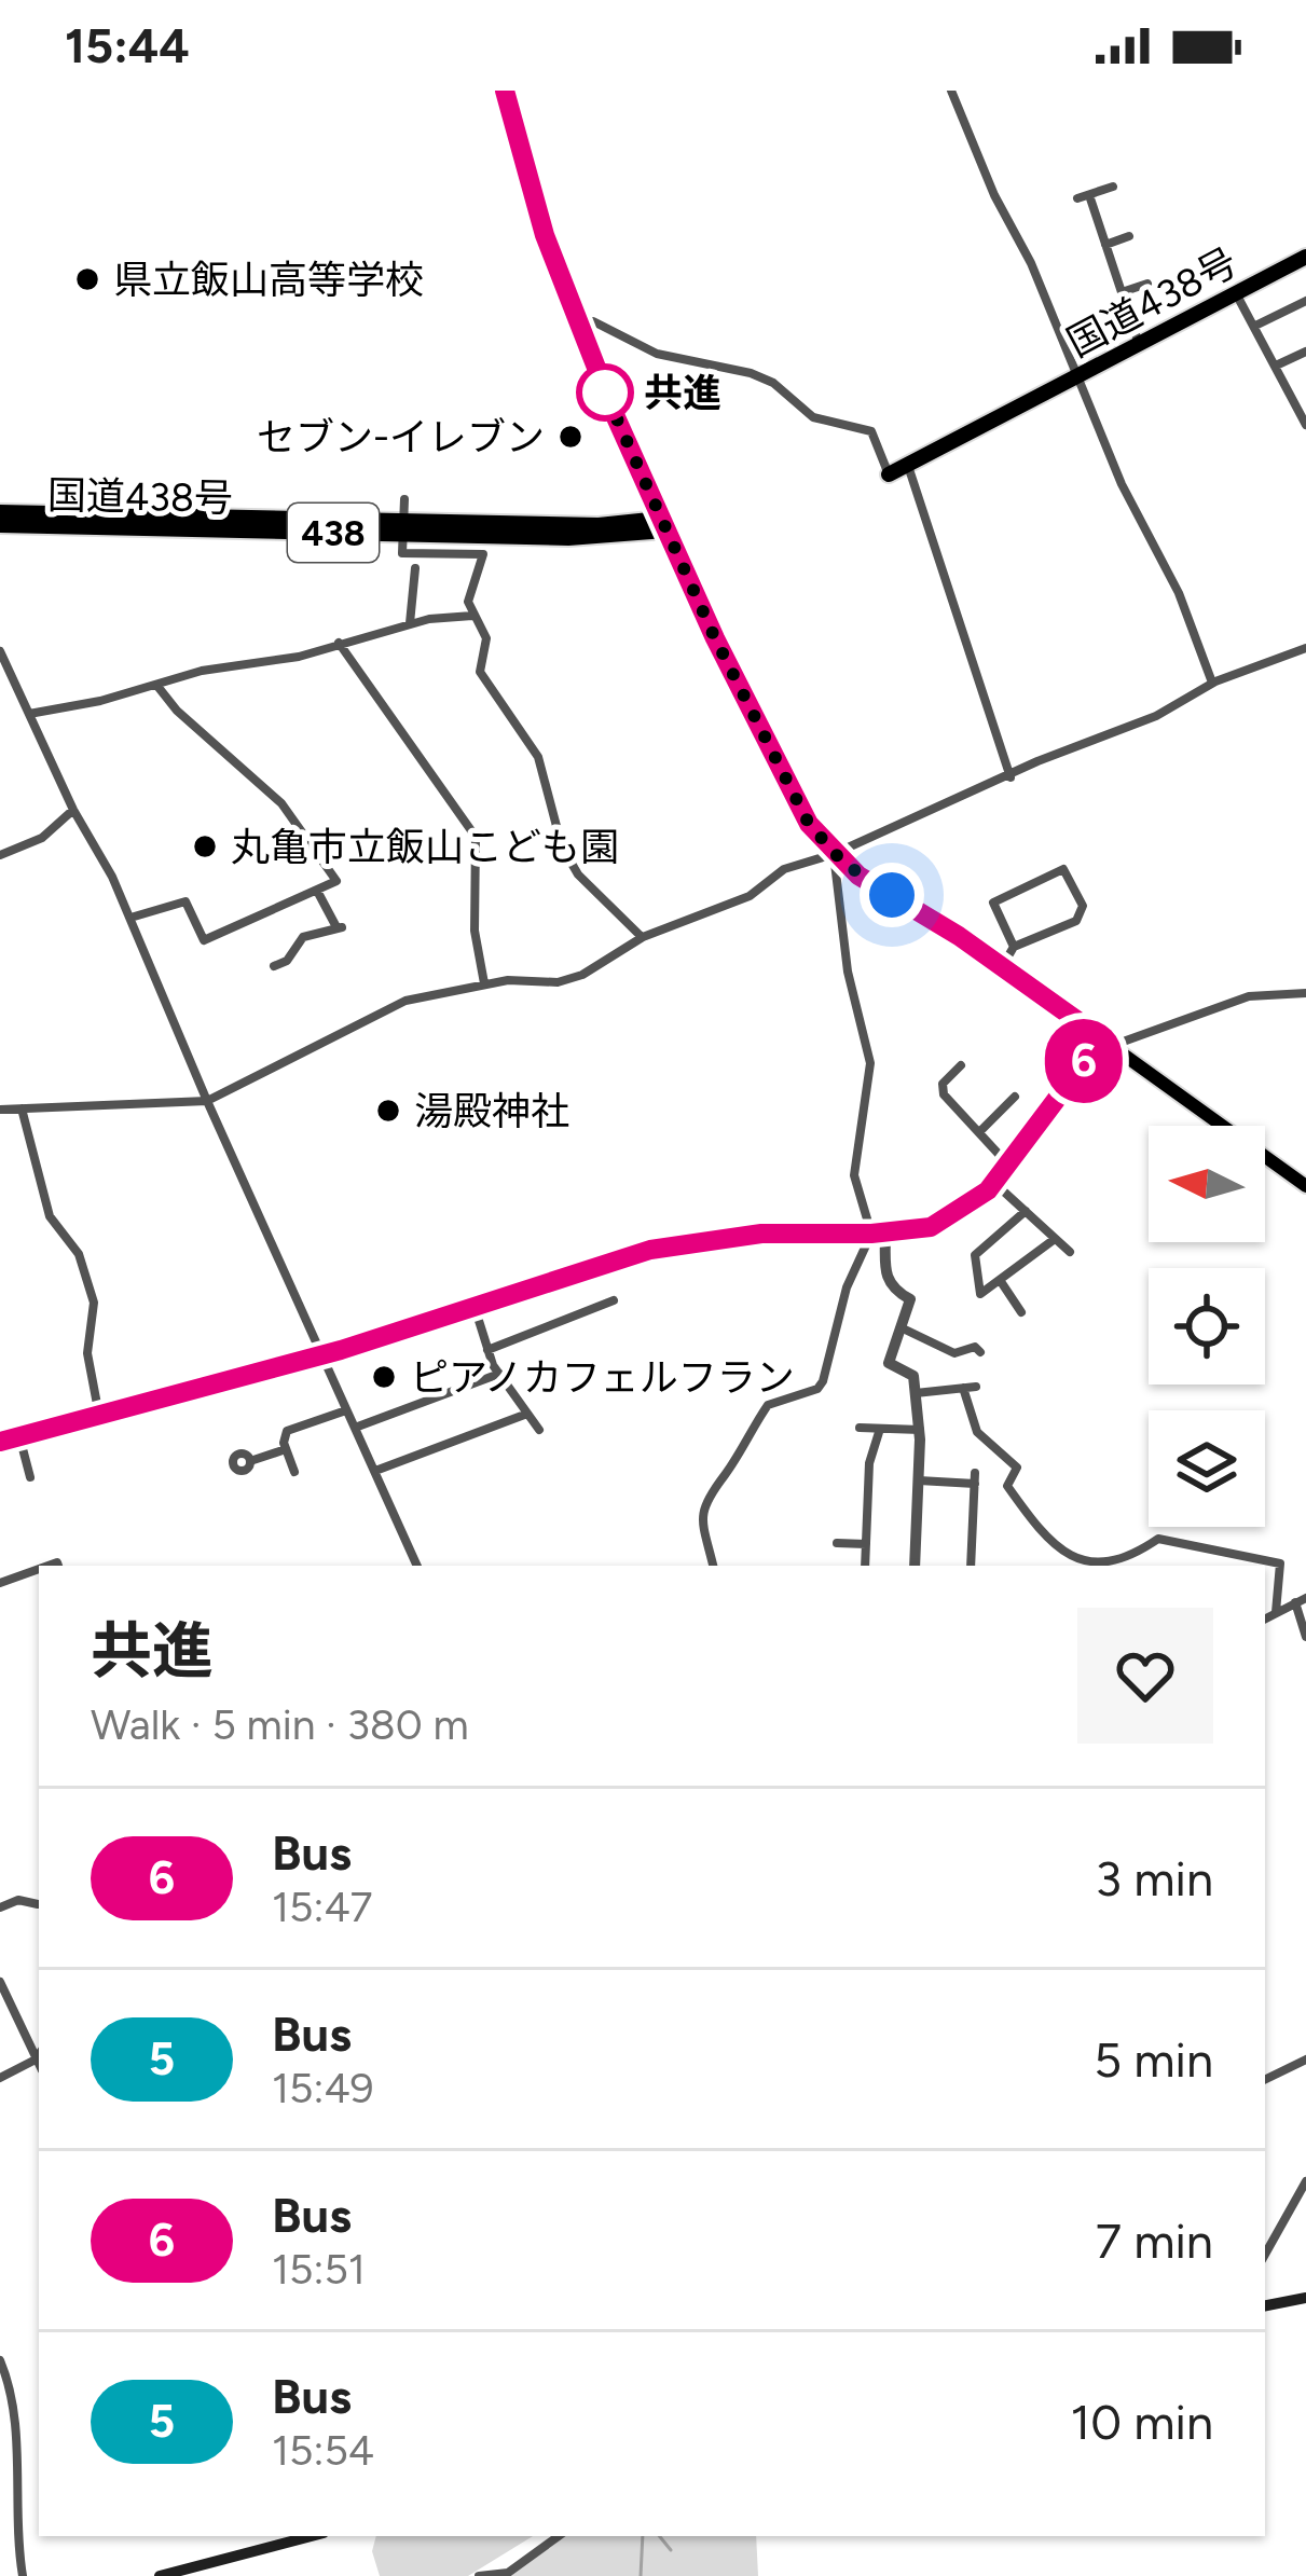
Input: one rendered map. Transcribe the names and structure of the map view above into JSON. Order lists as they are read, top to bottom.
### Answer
{
  "streets": {
    "highway": ["国道438号", "438"]
  },
  "places": [
    "県立飯山高等学校",
    "共進",
    "セブン-イレブン",
    "丸亀市立飯山こども園",
    "湯殿神社",
    "ピアノカフェルフラン"
  ],
  "lines": ["bus line 6"],
  "north": "left",
  "page": {
    "status": "15:44",
    "on_map": "6",
    "heading": ["共進", "Walk · 5 min · 380 m"],
    "list": [
      {
        "mark": "6",
        "name": "Bus",
        "note": "15:47",
        "value": "3 min"
      },
      {
        "mark": "5",
        "name": "Bus",
        "note": "15:49",
        "value": "5 min"
      },
      {
        "mark": "6",
        "name": "Bus",
        "note": "15:51",
        "value": "7 min"
      },
      {
        "mark": "5",
        "name": "Bus",
        "note": "15:54",
        "value": "10 min"
      }
    ]
  }
}
